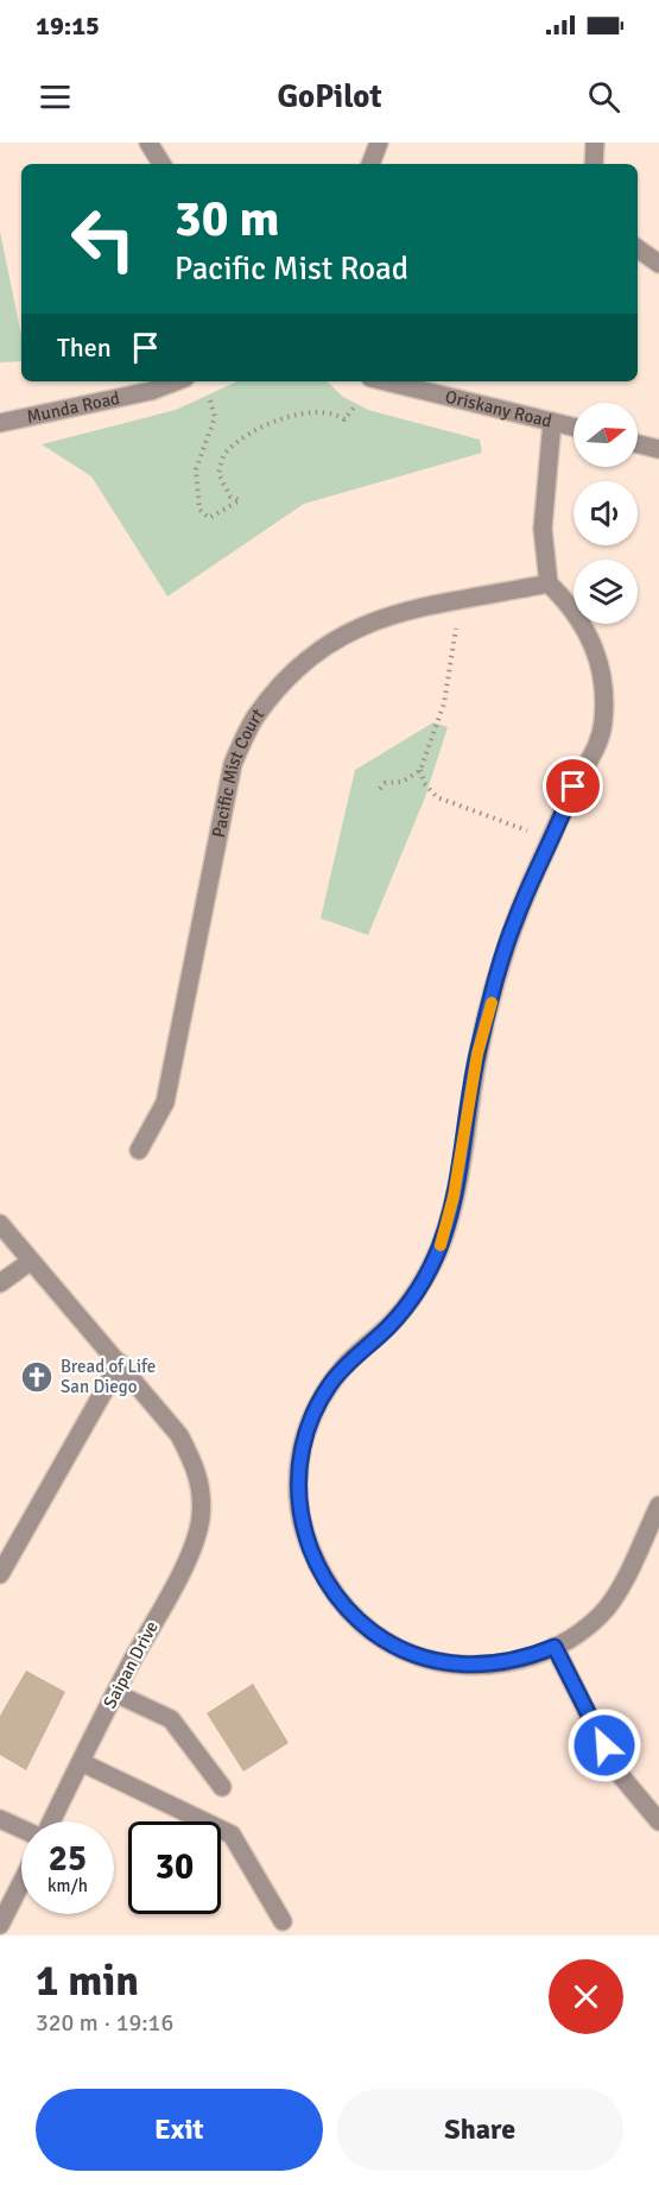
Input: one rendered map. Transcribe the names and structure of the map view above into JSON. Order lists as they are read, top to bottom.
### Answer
{
  "streets": {
    "street": [
      "Munda Road",
      "Oriskany Road",
      "Pacific Mist Court",
      "Saipan Drive"
    ]
  },
  "places": {
    "church": ["Bread of Life San Diego"]
  },
  "north": "right",
  "page": {
    "status": "19:15",
    "header": "GoPilot",
    "turn": ["30 m", "Pacific Mist Road"],
    "then": "Then",
    "speed": "25 km/h",
    "limit": "30",
    "heading": ["1 min", "320 m · 19:16"],
    "buttons": ["Exit", "Share"]
  }
}
